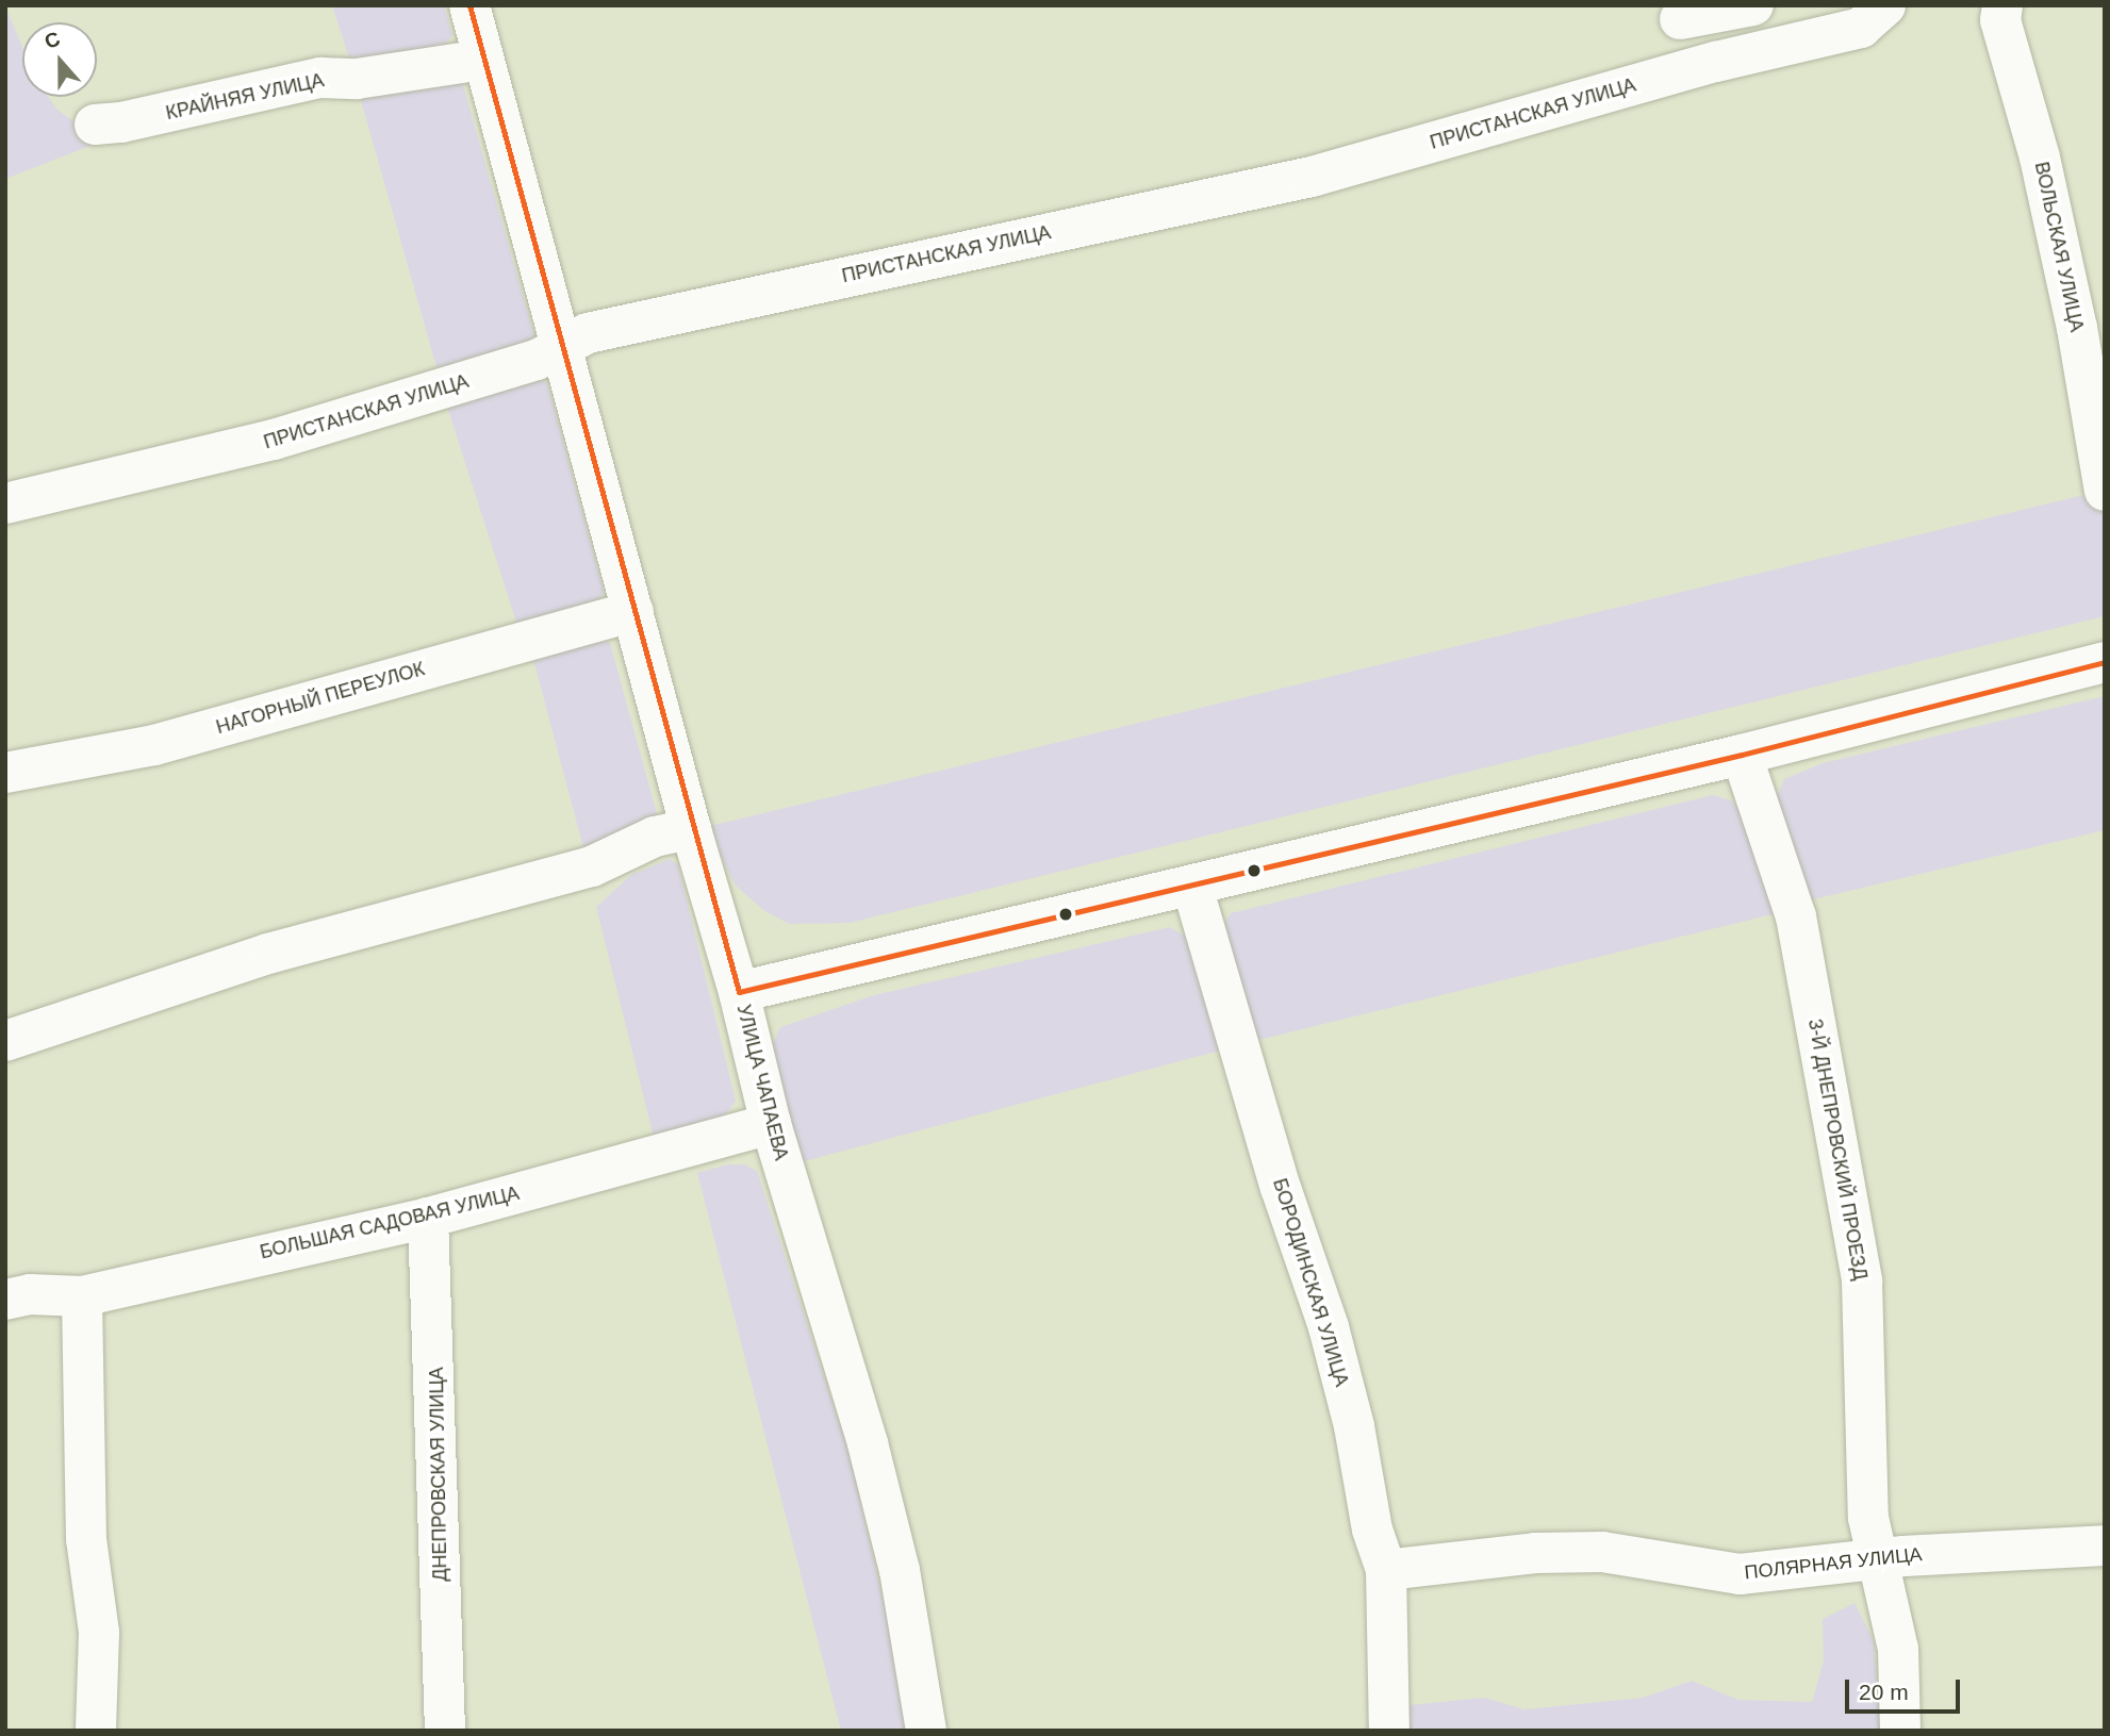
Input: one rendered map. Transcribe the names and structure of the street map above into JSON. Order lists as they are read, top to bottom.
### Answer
{
  "streets": {
    "street": [
      "КРАЙНЯЯ УЛИЦА",
      "ПРИСТАНСКАЯ УЛИЦА",
      "ВОЛЬСКАЯ УЛИЦА",
      "НАГОРНЫЙ ПЕРЕУЛОК",
      "УЛИЦА ЧАПАЕВА",
      "3-Й ДНЕПРОВСКИЙ ПРОЕЗД",
      "БОЛЬШАЯ САДОВАЯ УЛИЦА",
      "БОРОДИНСКАЯ УЛИЦА",
      "ДНЕПРОВСКАЯ УЛИЦА",
      "ПОЛЯРНАЯ УЛИЦА"
    ]
  },
  "crossings": [
    ["КРАЙНЯЯ УЛИЦА", "УЛИЦА ЧАПАЕВА"],
    ["ПРИСТАНСКАЯ УЛИЦА", "УЛИЦА ЧАПАЕВА"],
    ["НАГОРНЫЙ ПЕРЕУЛОК", "УЛИЦА ЧАПАЕВА"],
    ["УЛИЦА ЧАПАЕВА", "БОЛЬШАЯ САДОВАЯ УЛИЦА"],
    ["3-Й ДНЕПРОВСКИЙ ПРОЕЗД", "ПОЛЯРНАЯ УЛИЦА"],
    ["БОЛЬШАЯ САДОВАЯ УЛИЦА", "ДНЕПРОВСКАЯ УЛИЦА"],
    ["БОРОДИНСКАЯ УЛИЦА", "ПОЛЯРНАЯ УЛИЦА"]
  ],
  "scale_bar": "20 m",
  "north": "top"
}
